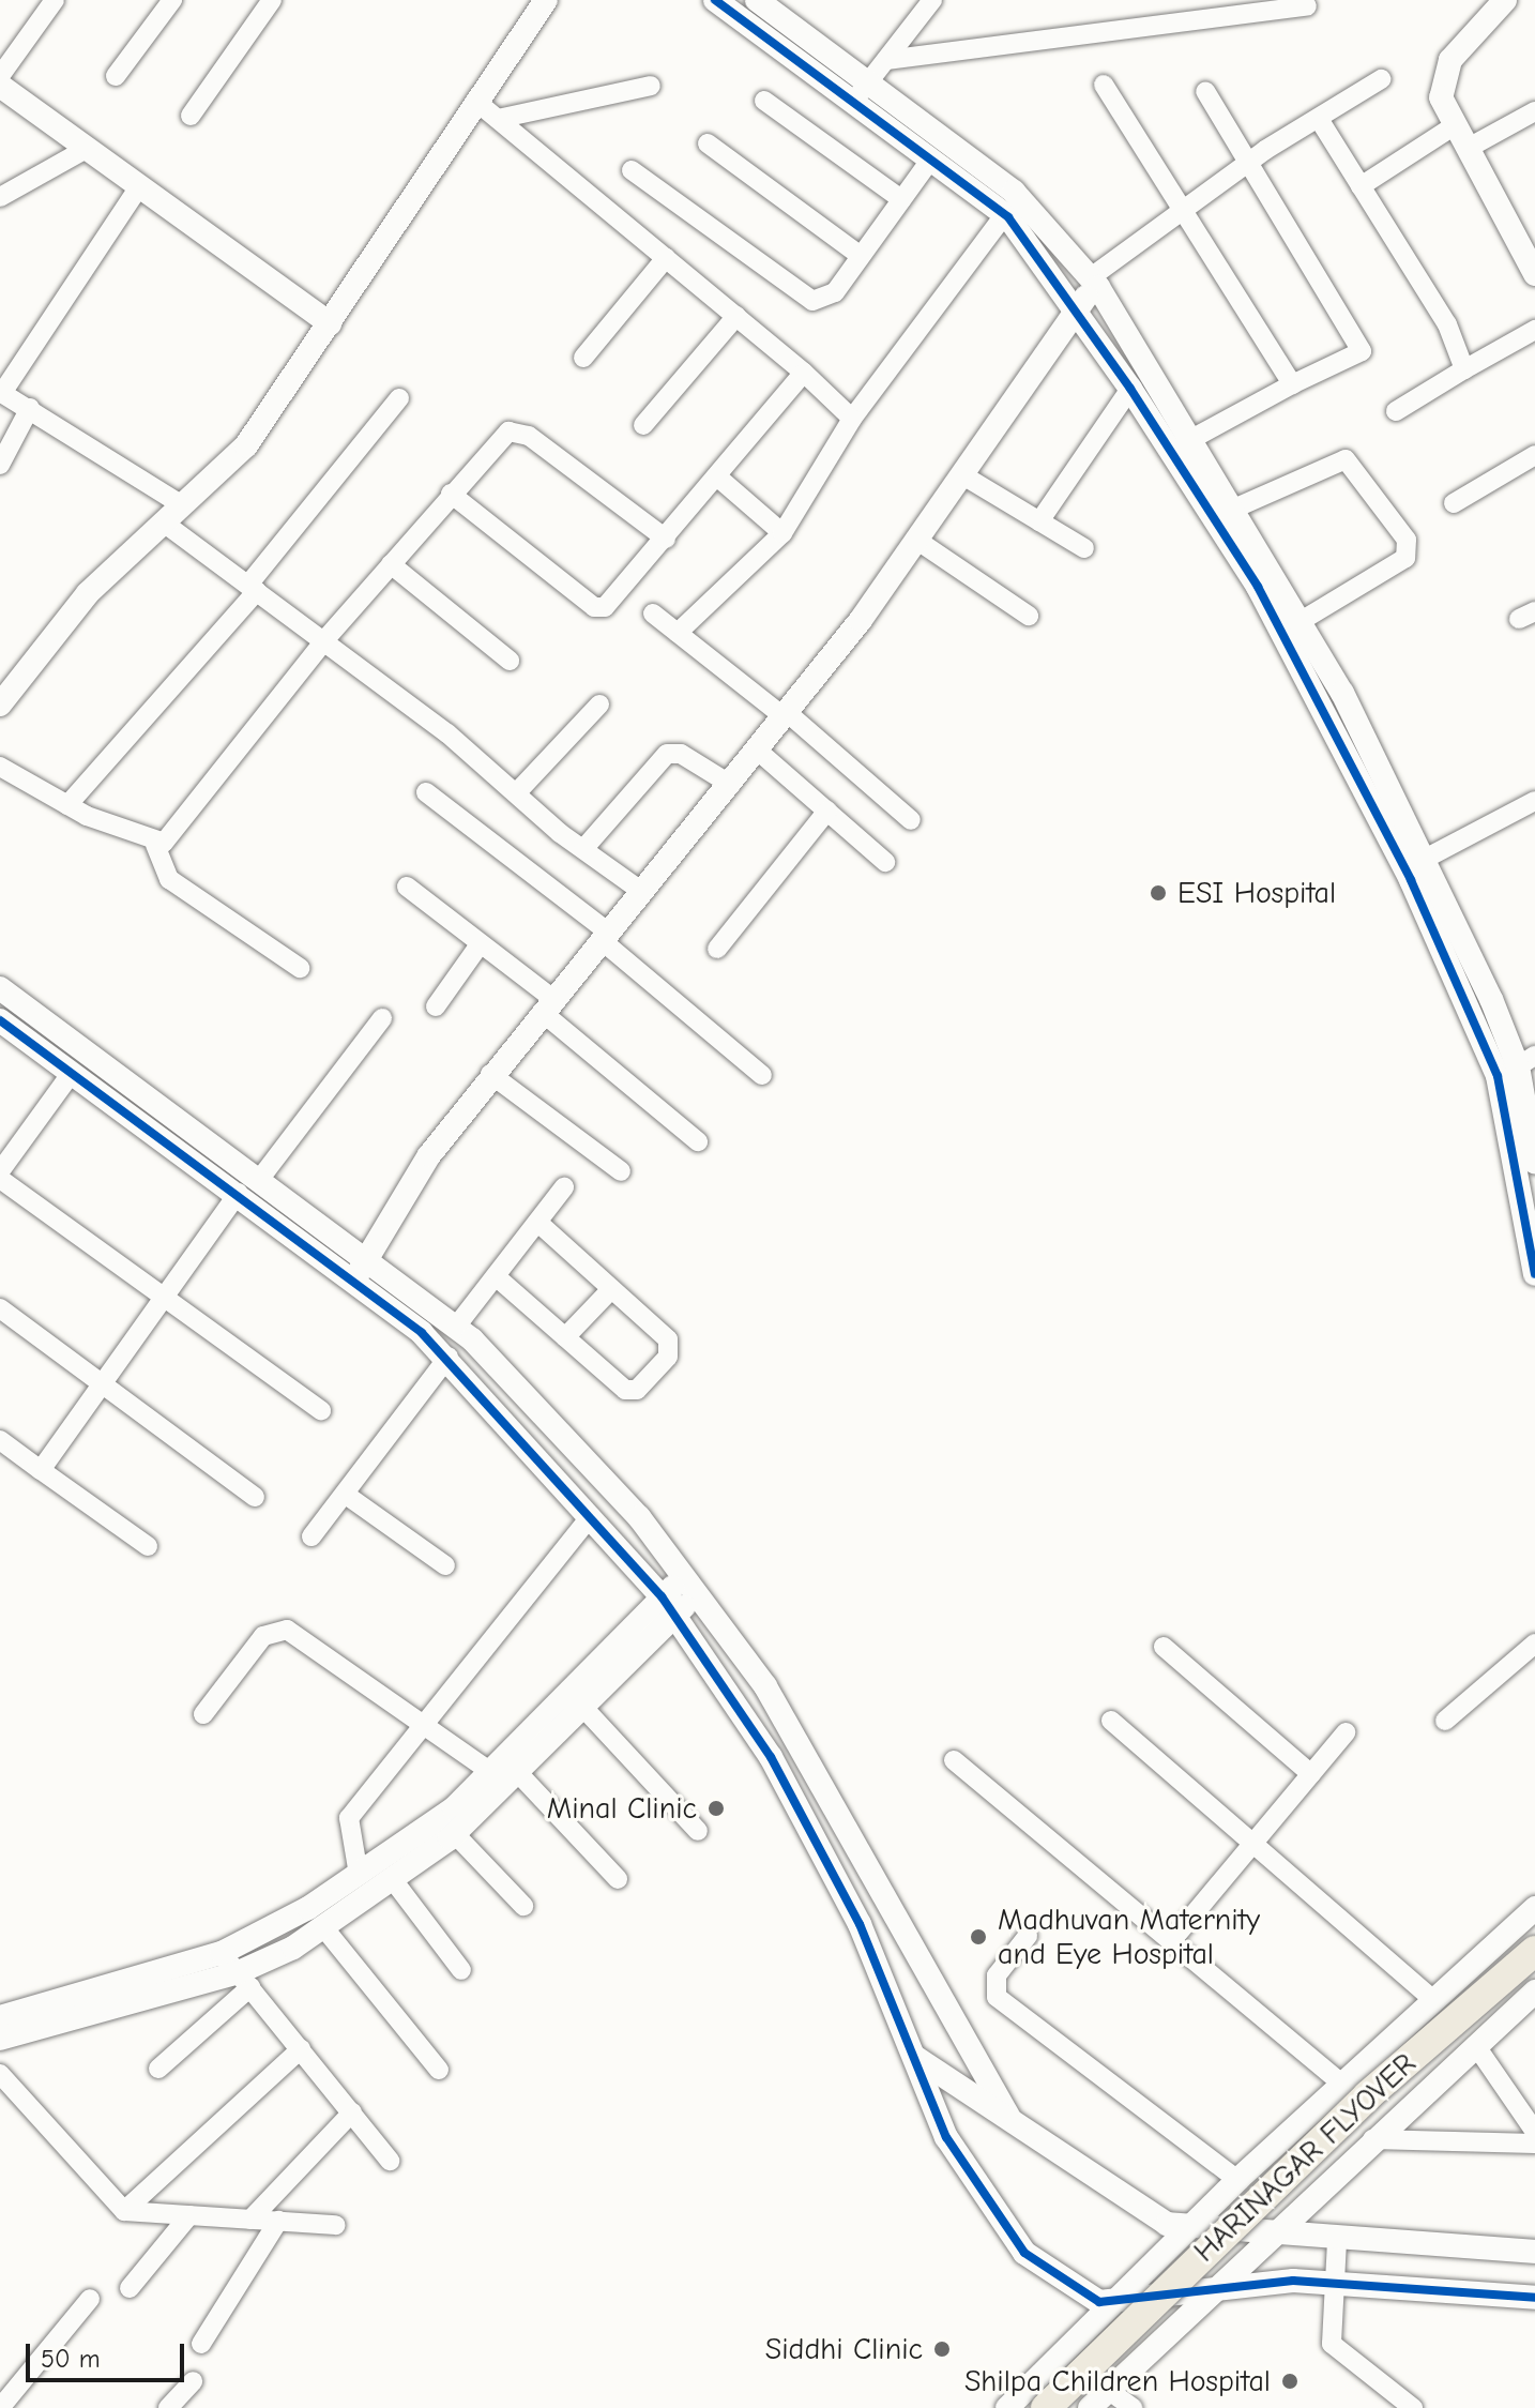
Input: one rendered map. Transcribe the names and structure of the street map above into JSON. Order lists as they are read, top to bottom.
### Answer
{
  "streets": {
    "main road": ["HARINAGAR FLYOVER"]
  },
  "places": [
    "ESI Hospital",
    "Minal Clinic",
    "Madhuvan Maternity and Eye Hospital",
    "Siddhi Clinic",
    "Shilpa Children Hospital"
  ],
  "scale_bar": "50 m"
}
